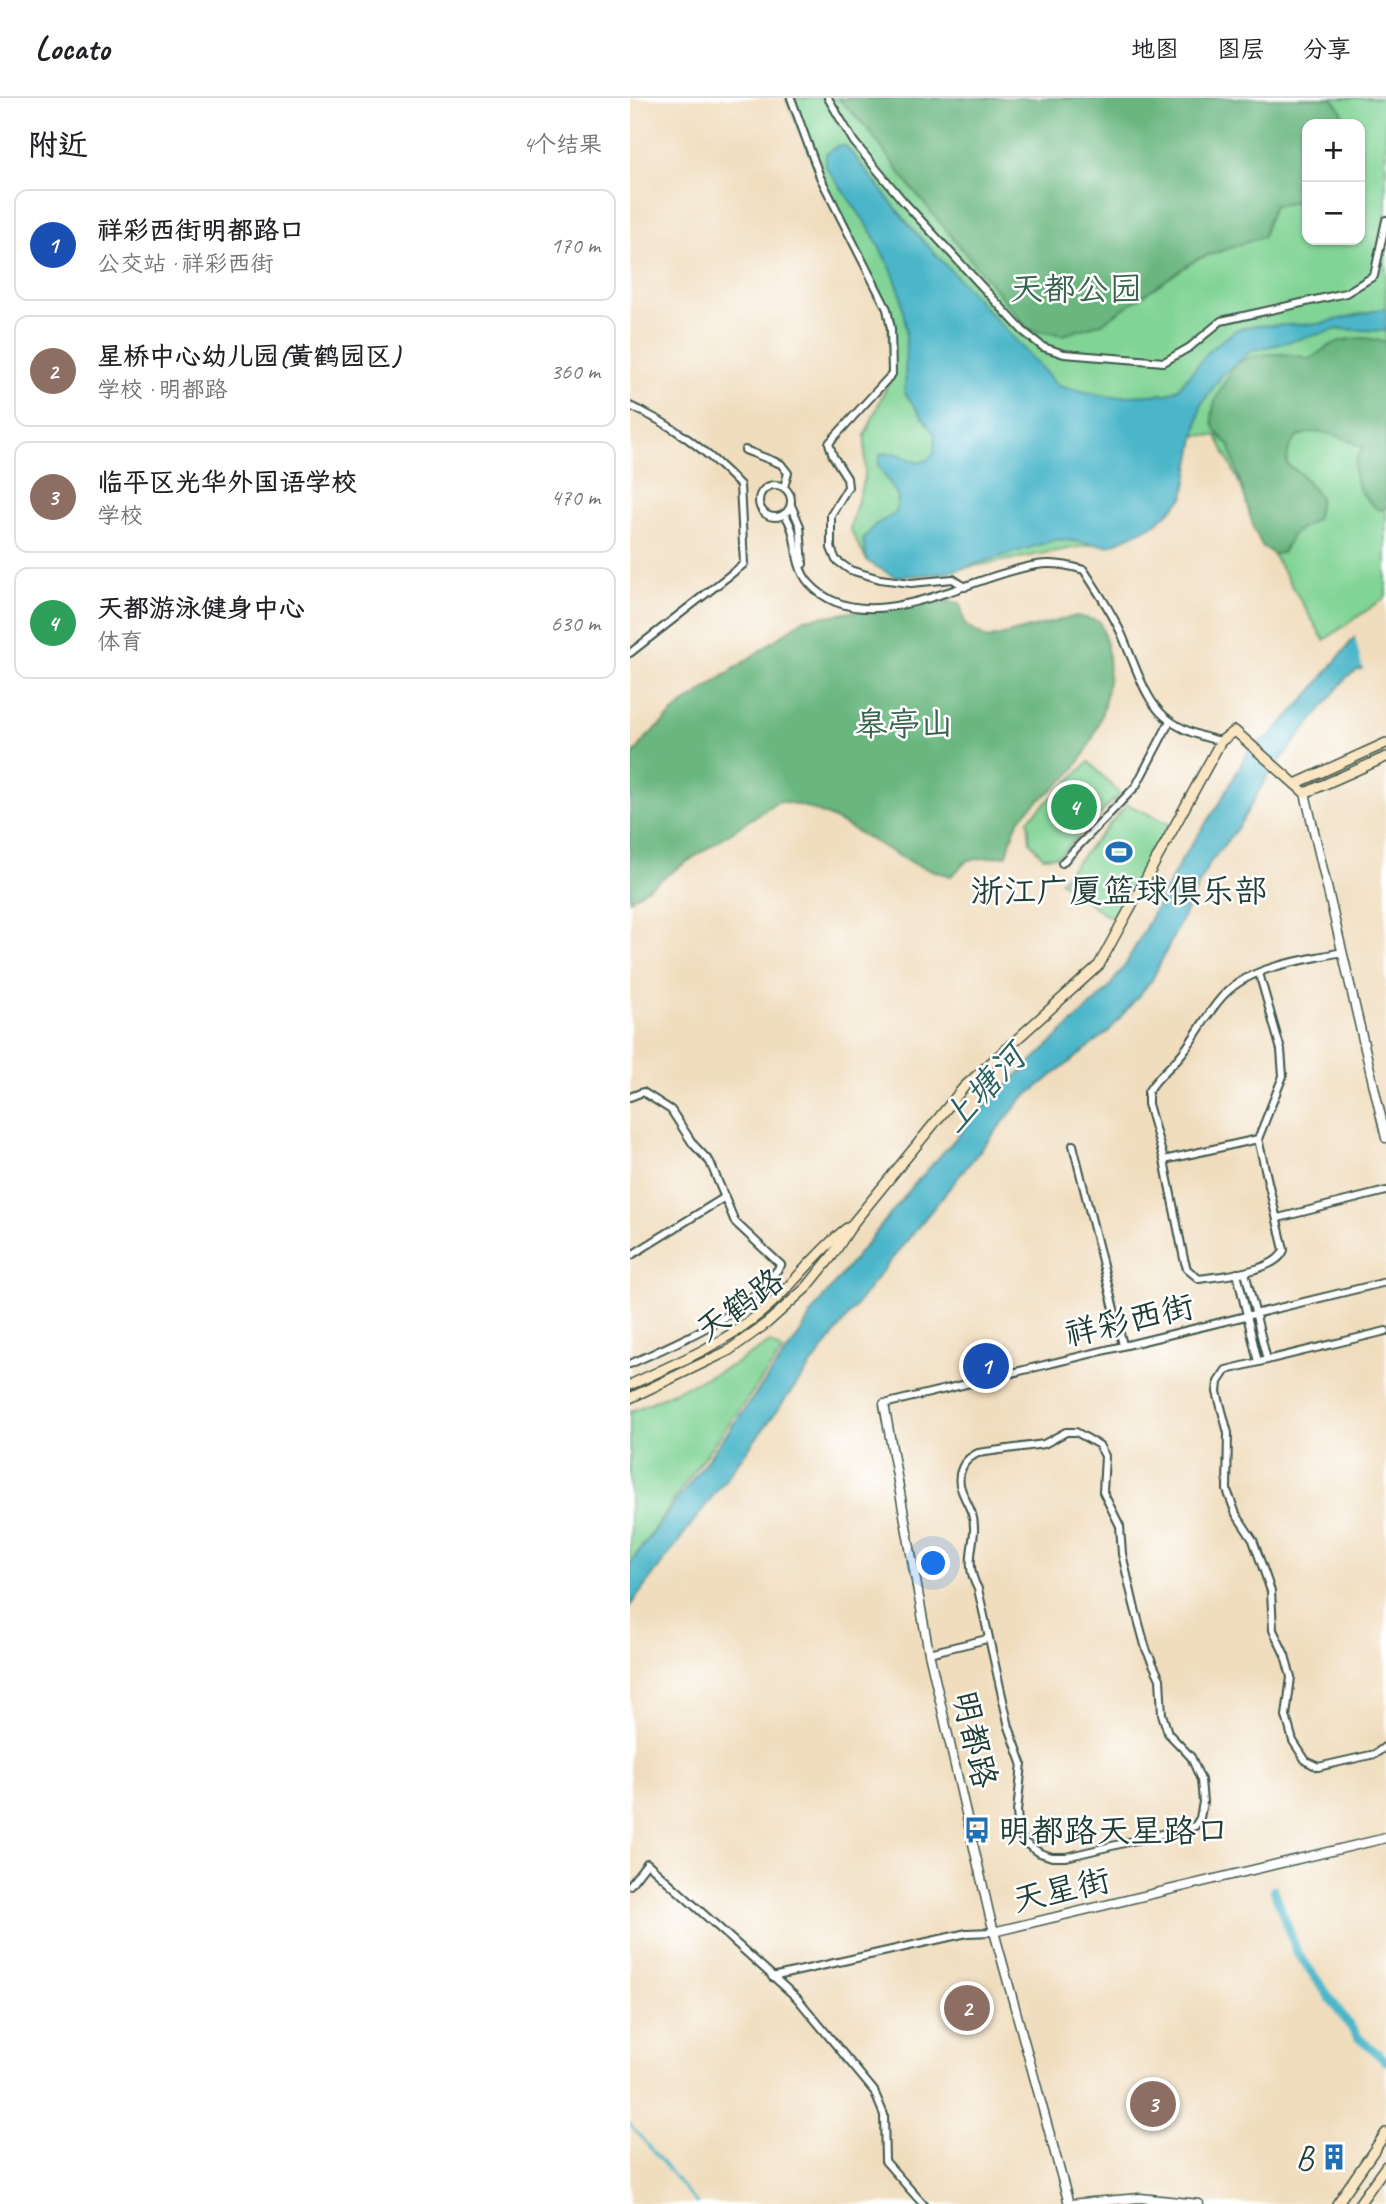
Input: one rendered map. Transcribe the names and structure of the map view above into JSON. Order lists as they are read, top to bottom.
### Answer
{
  "streets": {
    "main road": ["天鹤路"],
    "street": ["祥彩西街", "明都路", "天星街"]
  },
  "crossings": [
    ["祥彩西街", "明都路"],
    ["明都路", "天星街"]
  ],
  "water": ["上塘河"],
  "parks": ["天都公园", "皋亭山"],
  "places": {
    "sports": ["浙江广厦篮球俱乐部"],
    "bus stop": ["明都路天星路口"],
    "building": ["B"]
  },
  "page": {
    "header": "Locato",
    "nav": ["地图", "图层", "分享"],
    "heading": ["附近", "4个结果"],
    "map_buttons": ["+", "−"],
    "list": [
      {
        "mark": "1",
        "name": "祥彩西街明都路口",
        "note": "公交站 · 祥彩西街",
        "value": "170 m"
      },
      {
        "mark": "2",
        "name": "星桥中心幼儿园(黄鹤园区)",
        "note": "学校 · 明都路",
        "value": "360 m"
      },
      {
        "mark": "3",
        "name": "临平区光华外国语学校",
        "note": "学校",
        "value": "470 m"
      },
      {
        "mark": "4",
        "name": "天都游泳健身中心",
        "note": "体育",
        "value": "630 m"
      }
    ],
    "pins": [
      "4",
      "1",
      "2",
      "3"
    ]
  }
}
